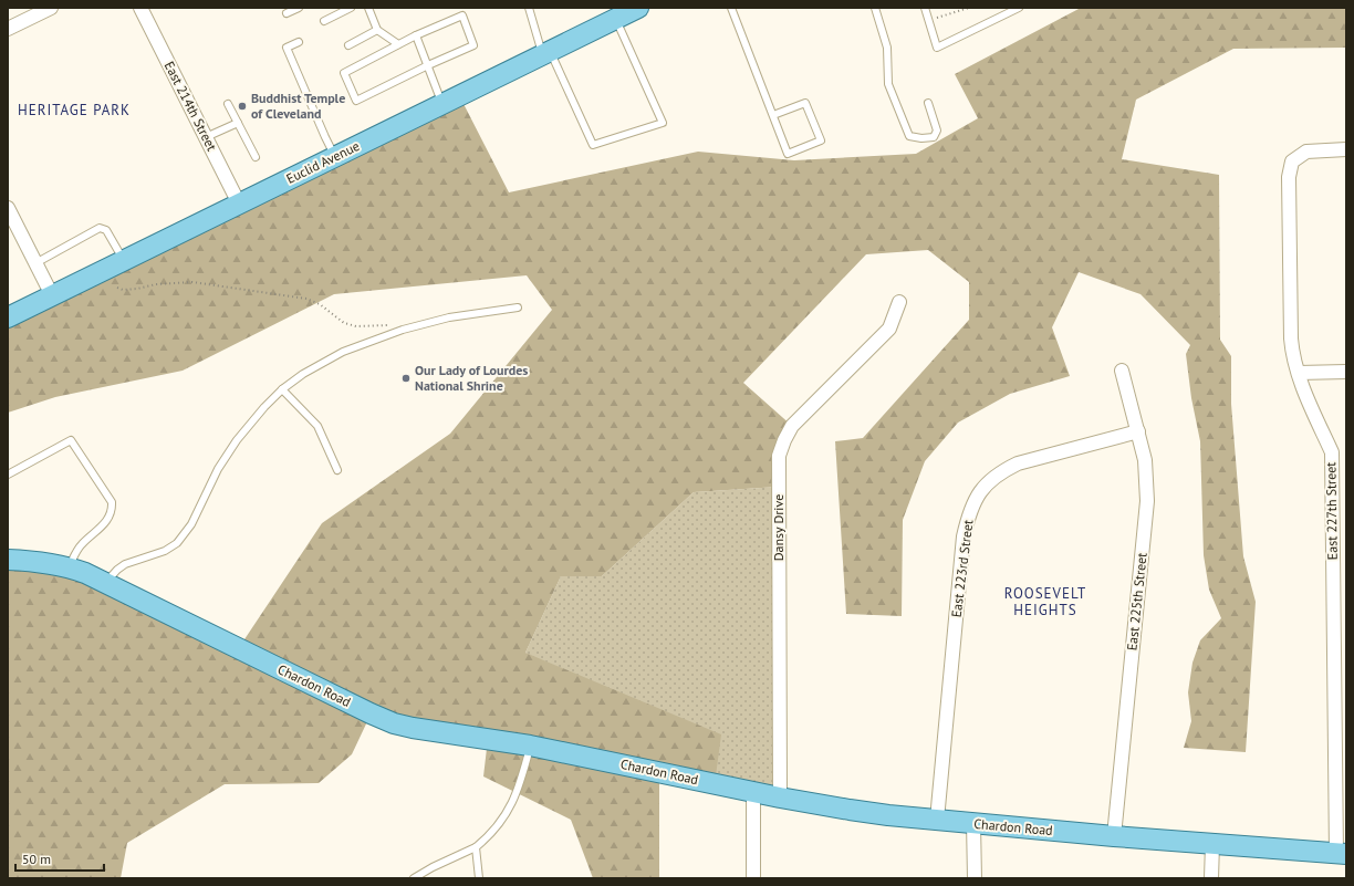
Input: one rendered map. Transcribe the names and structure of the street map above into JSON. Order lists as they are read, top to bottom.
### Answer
{
  "streets": {
    "main road": ["Euclid Avenue", "Chardon Road"],
    "street": [
      "East 214th Street",
      "East 227th Street",
      "Dansy Drive",
      "East 223rd Street",
      "East 225th Street"
    ]
  },
  "crossings": [
    ["East 214th Street", "Euclid Avenue"],
    ["East 227th Street", "Chardon Road"],
    ["Dansy Drive", "Chardon Road"],
    ["East 223rd Street", "East 225th Street"],
    ["East 223rd Street", "Chardon Road"],
    ["East 225th Street", "Chardon Road"]
  ],
  "districts": ["HERITAGE PARK", "ROOSEVELT HEIGHTS"],
  "places": ["Buddhist Temple of Cleveland", "Our Lady of Lourdes National Shrine"],
  "scale_bar": "50 m"
}
